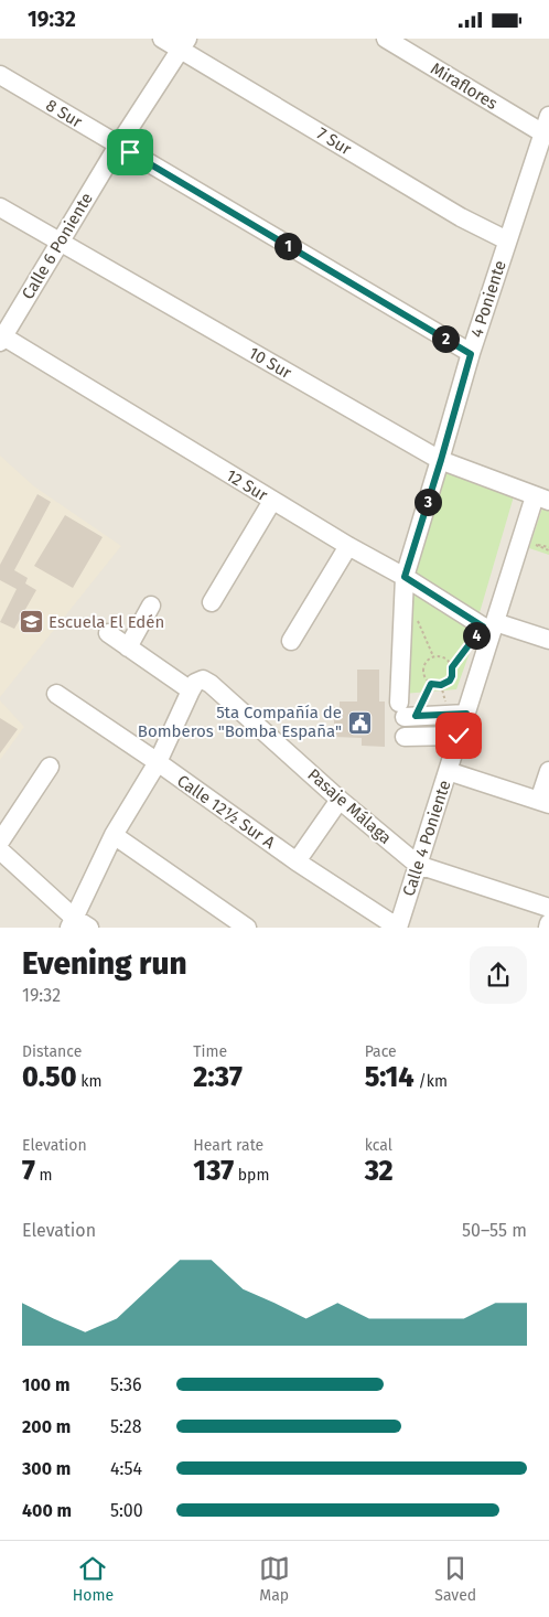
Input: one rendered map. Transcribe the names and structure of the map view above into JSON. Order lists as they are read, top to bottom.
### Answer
{
  "streets": {
    "street": [
      "Miraflores",
      "8 Sur",
      "7 Sur",
      "Calle 6 Poniente",
      "4 Poniente",
      "10 Sur",
      "12 Sur",
      "Pasaje Málaga",
      "Calle 12½ Sur A",
      "Calle 4 Poniente"
    ]
  },
  "crossings": [
    ["Miraflores", "4 Poniente"],
    ["8 Sur", "Calle 6 Poniente"],
    ["8 Sur", "4 Poniente"],
    ["7 Sur", "Calle 6 Poniente"],
    ["7 Sur", "4 Poniente"],
    ["Calle 6 Poniente", "10 Sur"],
    ["Calle 6 Poniente", "12 Sur"],
    ["4 Poniente", "10 Sur"],
    ["4 Poniente", "12 Sur"],
    ["10 Sur", "Calle 4 Poniente"],
    ["12 Sur", "Calle 4 Poniente"],
    ["Pasaje Málaga", "Calle 4 Poniente"],
    ["Calle 12½ Sur A", "Calle 4 Poniente"]
  ],
  "places": {
    "school or university": ["Escuela El Edén"],
    "public building": ["5ta Compañía de Bomberos \"Bomba España\""]
  },
  "page": {
    "status": "19:32",
    "pins": [
      "1",
      "2",
      "3",
      "4"
    ],
    "heading": ["Evening run", "19:32"],
    "stats": [
      ["Distance", "0.50 km"],
      ["Time", "2:37"],
      ["Pace", "5:14 /km"],
      ["Elevation", "7 m"],
      ["Heart rate", "137 bpm"],
      ["kcal", "32"]
    ],
    "chart": ["Elevation", "50–55 m"],
    "list": [
      {
        "name": "100 m",
        "note": "5:36"
      },
      {
        "name": "200 m",
        "note": "5:28"
      },
      {
        "name": "300 m",
        "note": "4:54"
      },
      {
        "name": "400 m",
        "note": "5:00"
      }
    ],
    "tabs": ["Home", "Map", "Saved"]
  }
}
